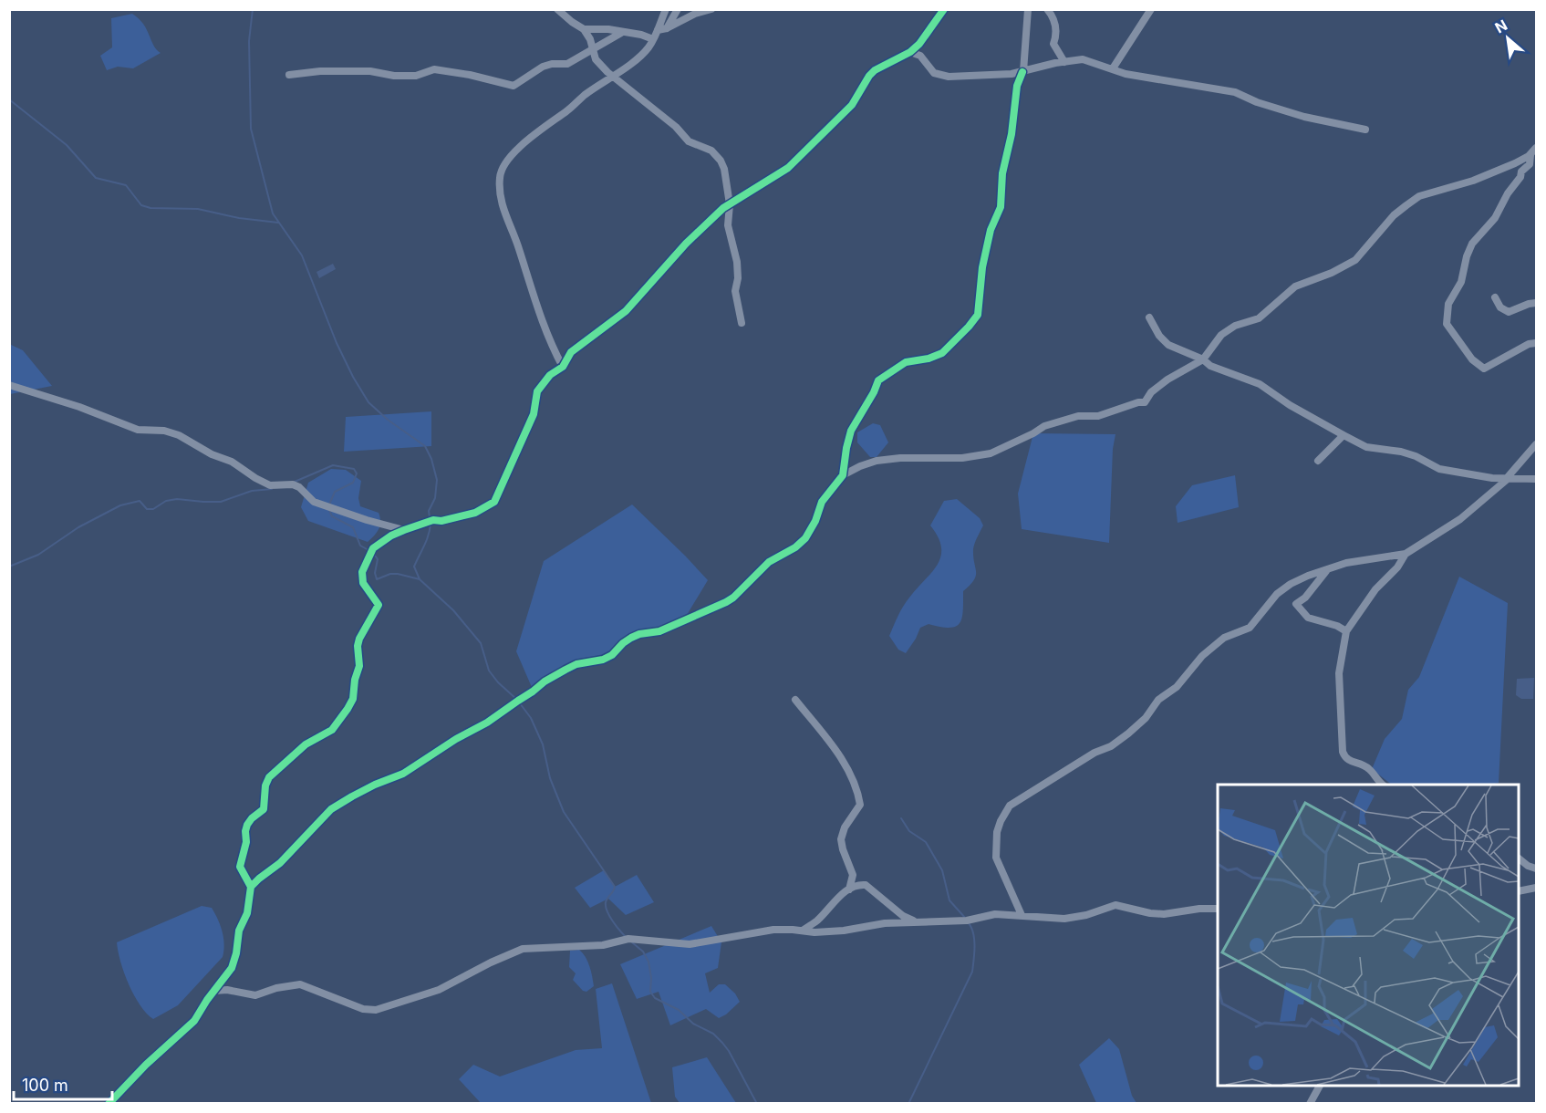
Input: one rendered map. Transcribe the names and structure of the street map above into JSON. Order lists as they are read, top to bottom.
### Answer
{
  "scale_bar": "100 m",
  "north": "top left"
}
